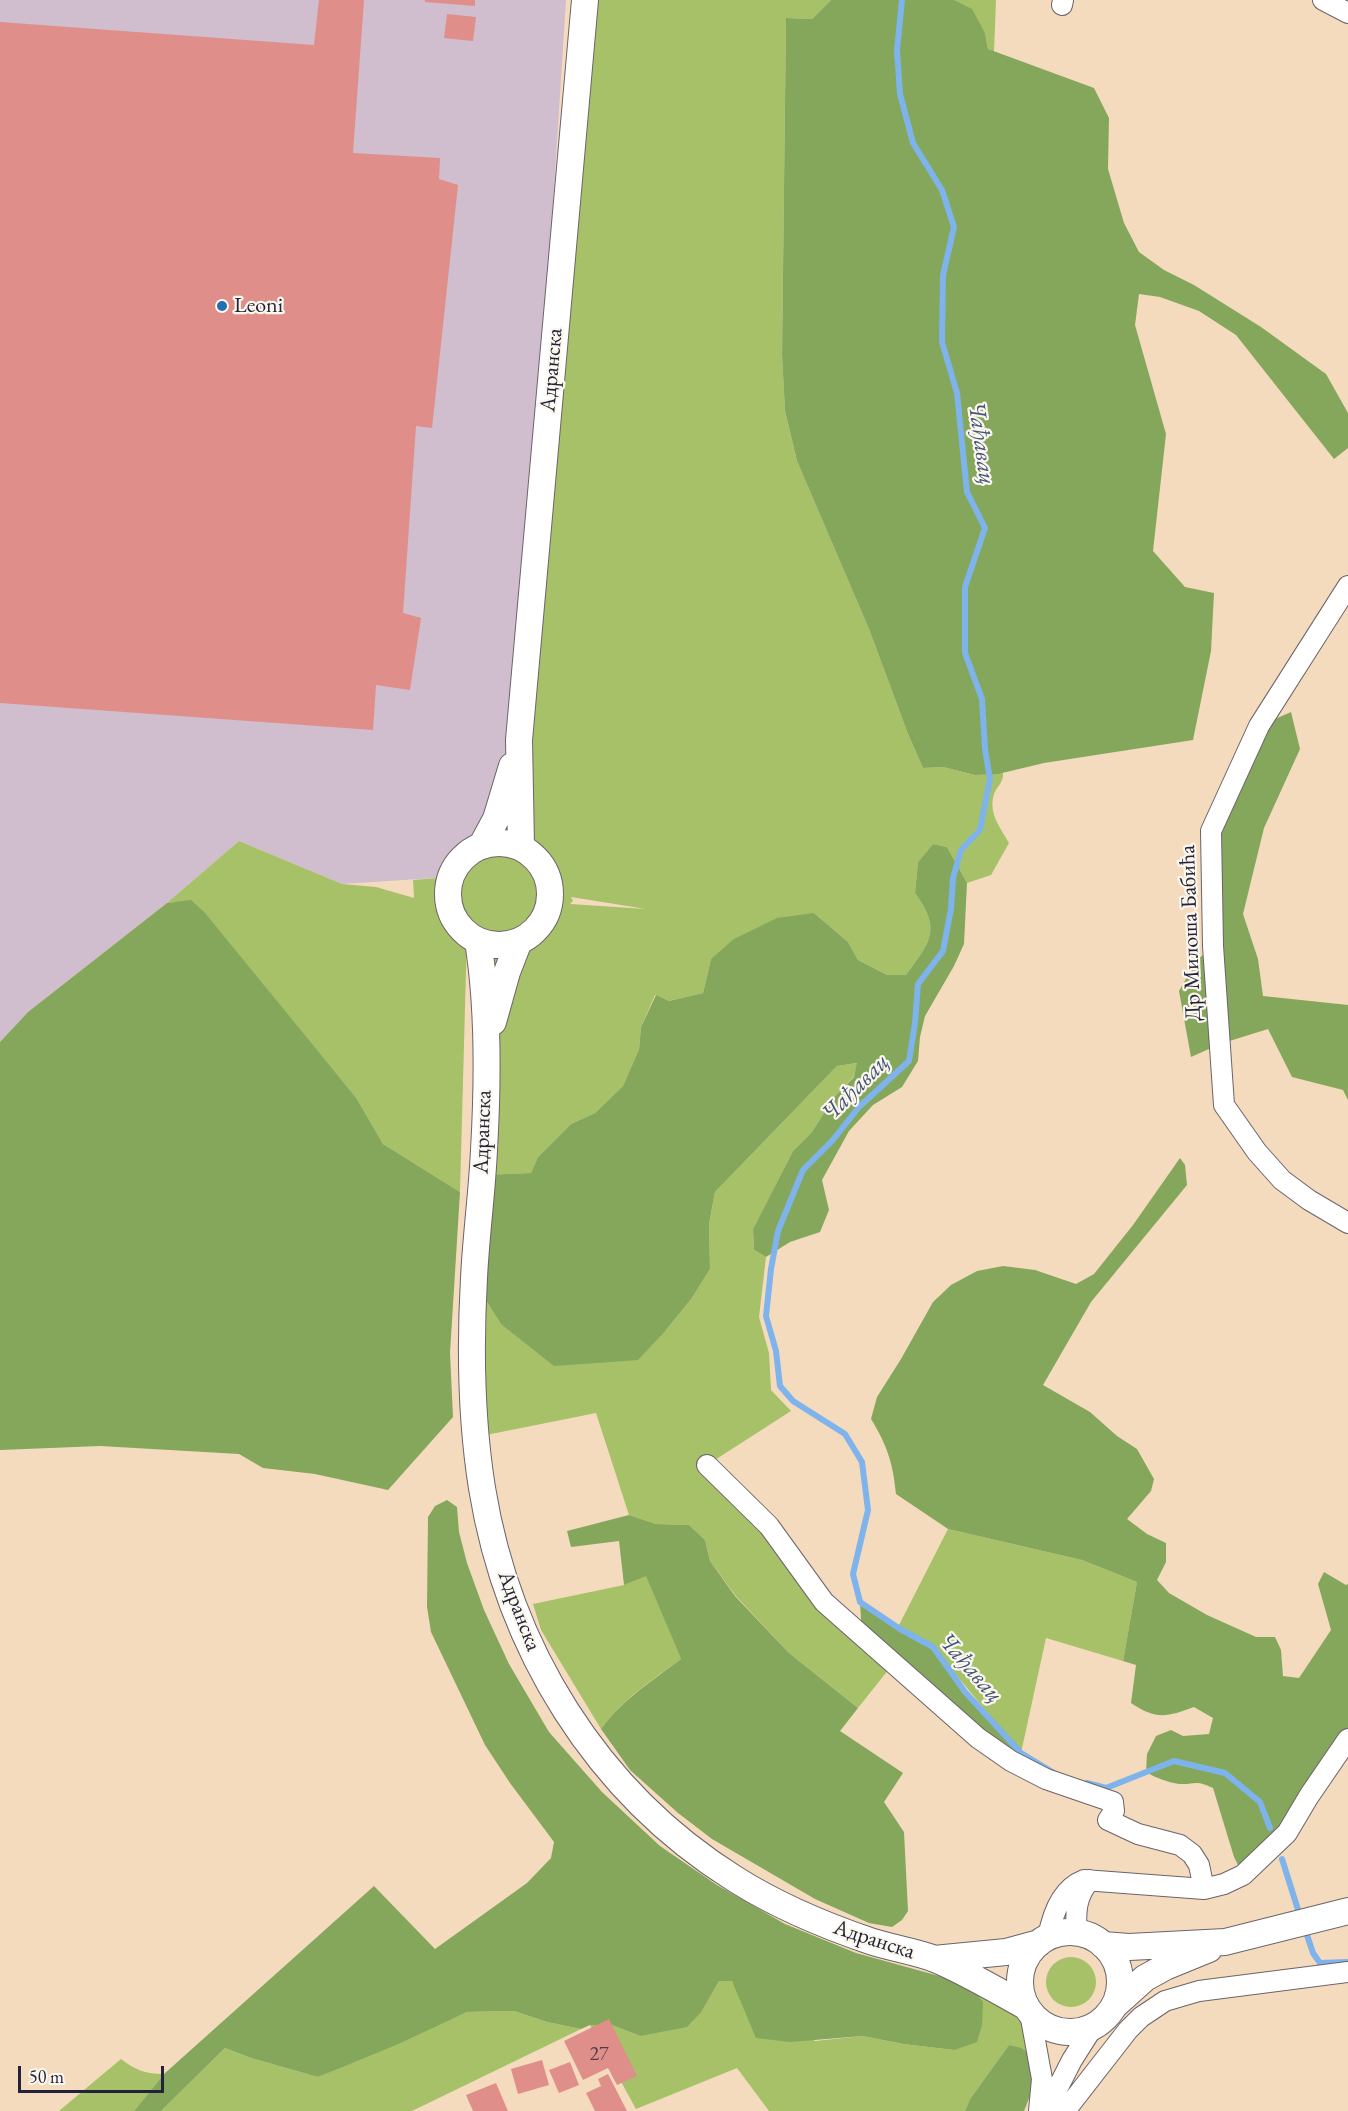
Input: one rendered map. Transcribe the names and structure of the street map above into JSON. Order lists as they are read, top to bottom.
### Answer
{
  "streets": {
    "main road": ["Адранска"],
    "street": ["Др Милоша Бабића"]
  },
  "water": ["Чађавац"],
  "places": ["Leoni"],
  "house_numbers": ["27"],
  "scale_bar": "50 m"
}
